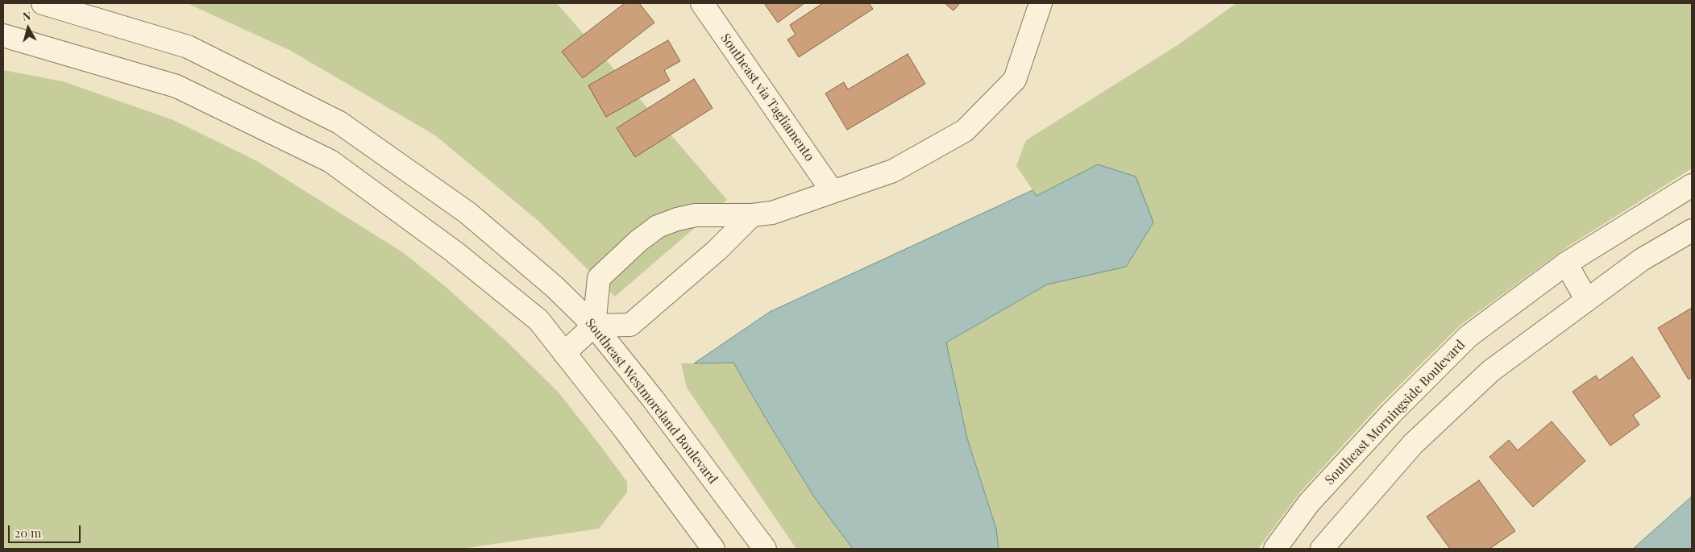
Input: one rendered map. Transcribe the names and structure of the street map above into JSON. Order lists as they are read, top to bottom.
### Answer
{
  "streets": {
    "street": ["Southeast via Tagliamento", "Southeast Westmoreland Boulevard", "Southeast Morningside Boulevard"]
  },
  "scale_bar": "20 m",
  "north": "top"
}
